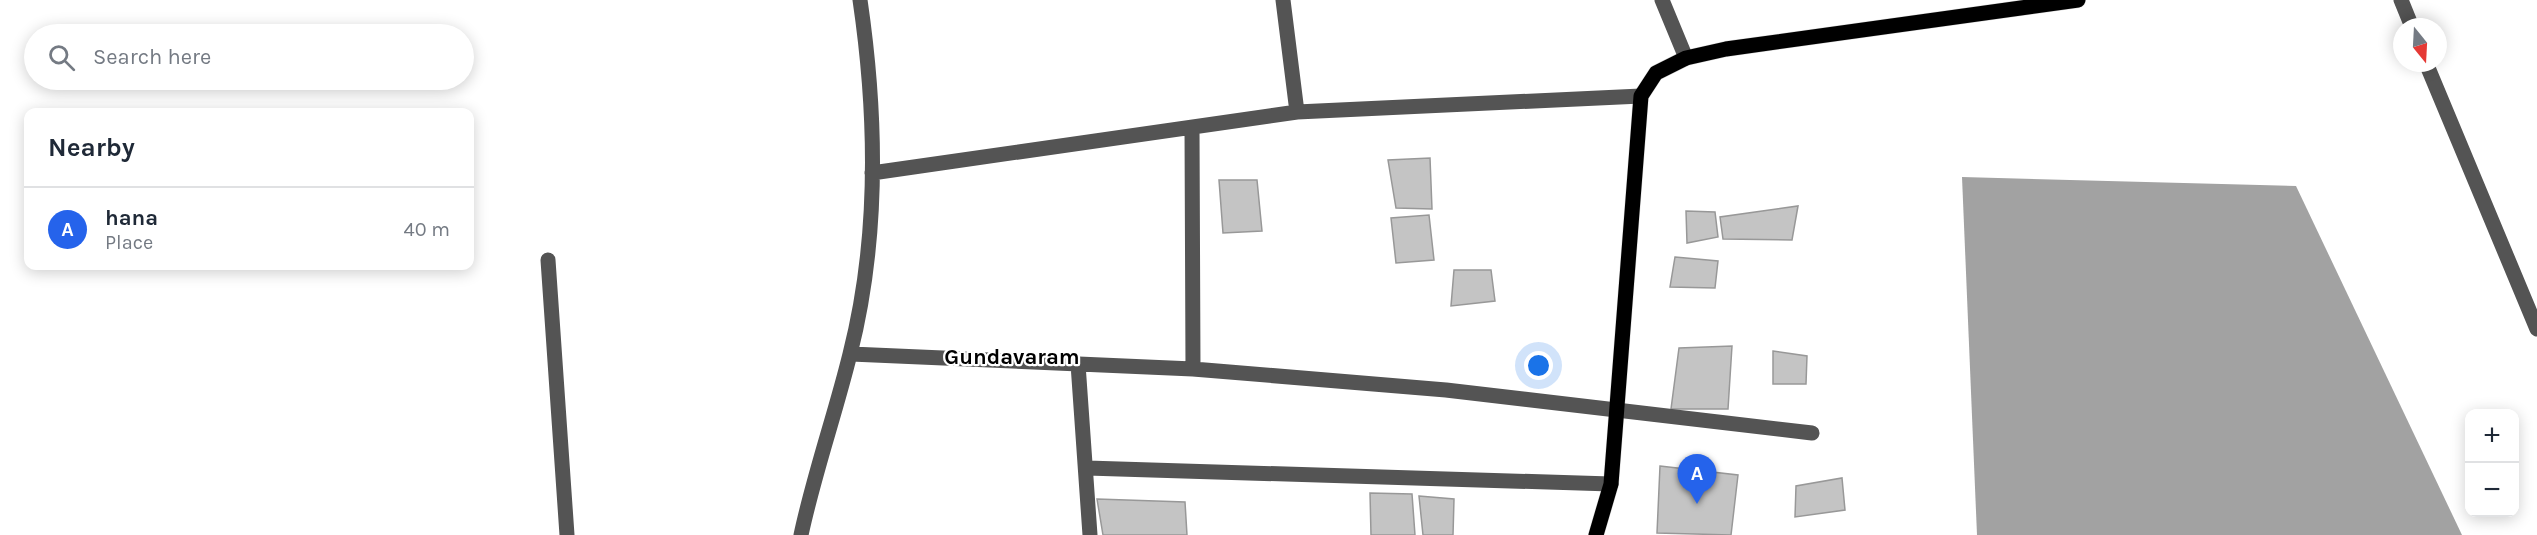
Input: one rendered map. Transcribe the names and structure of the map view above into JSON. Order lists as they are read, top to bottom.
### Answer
{
  "districts": ["Gundavaram"],
  "north": "bottom",
  "page": {
    "search": "Search here",
    "heading": "Nearby",
    "list": [
      {
        "mark": "A",
        "name": "hana",
        "note": "Place",
        "value": "40 m"
      }
    ],
    "map_buttons": ["+", "−"],
    "pins": "A"
  }
}
